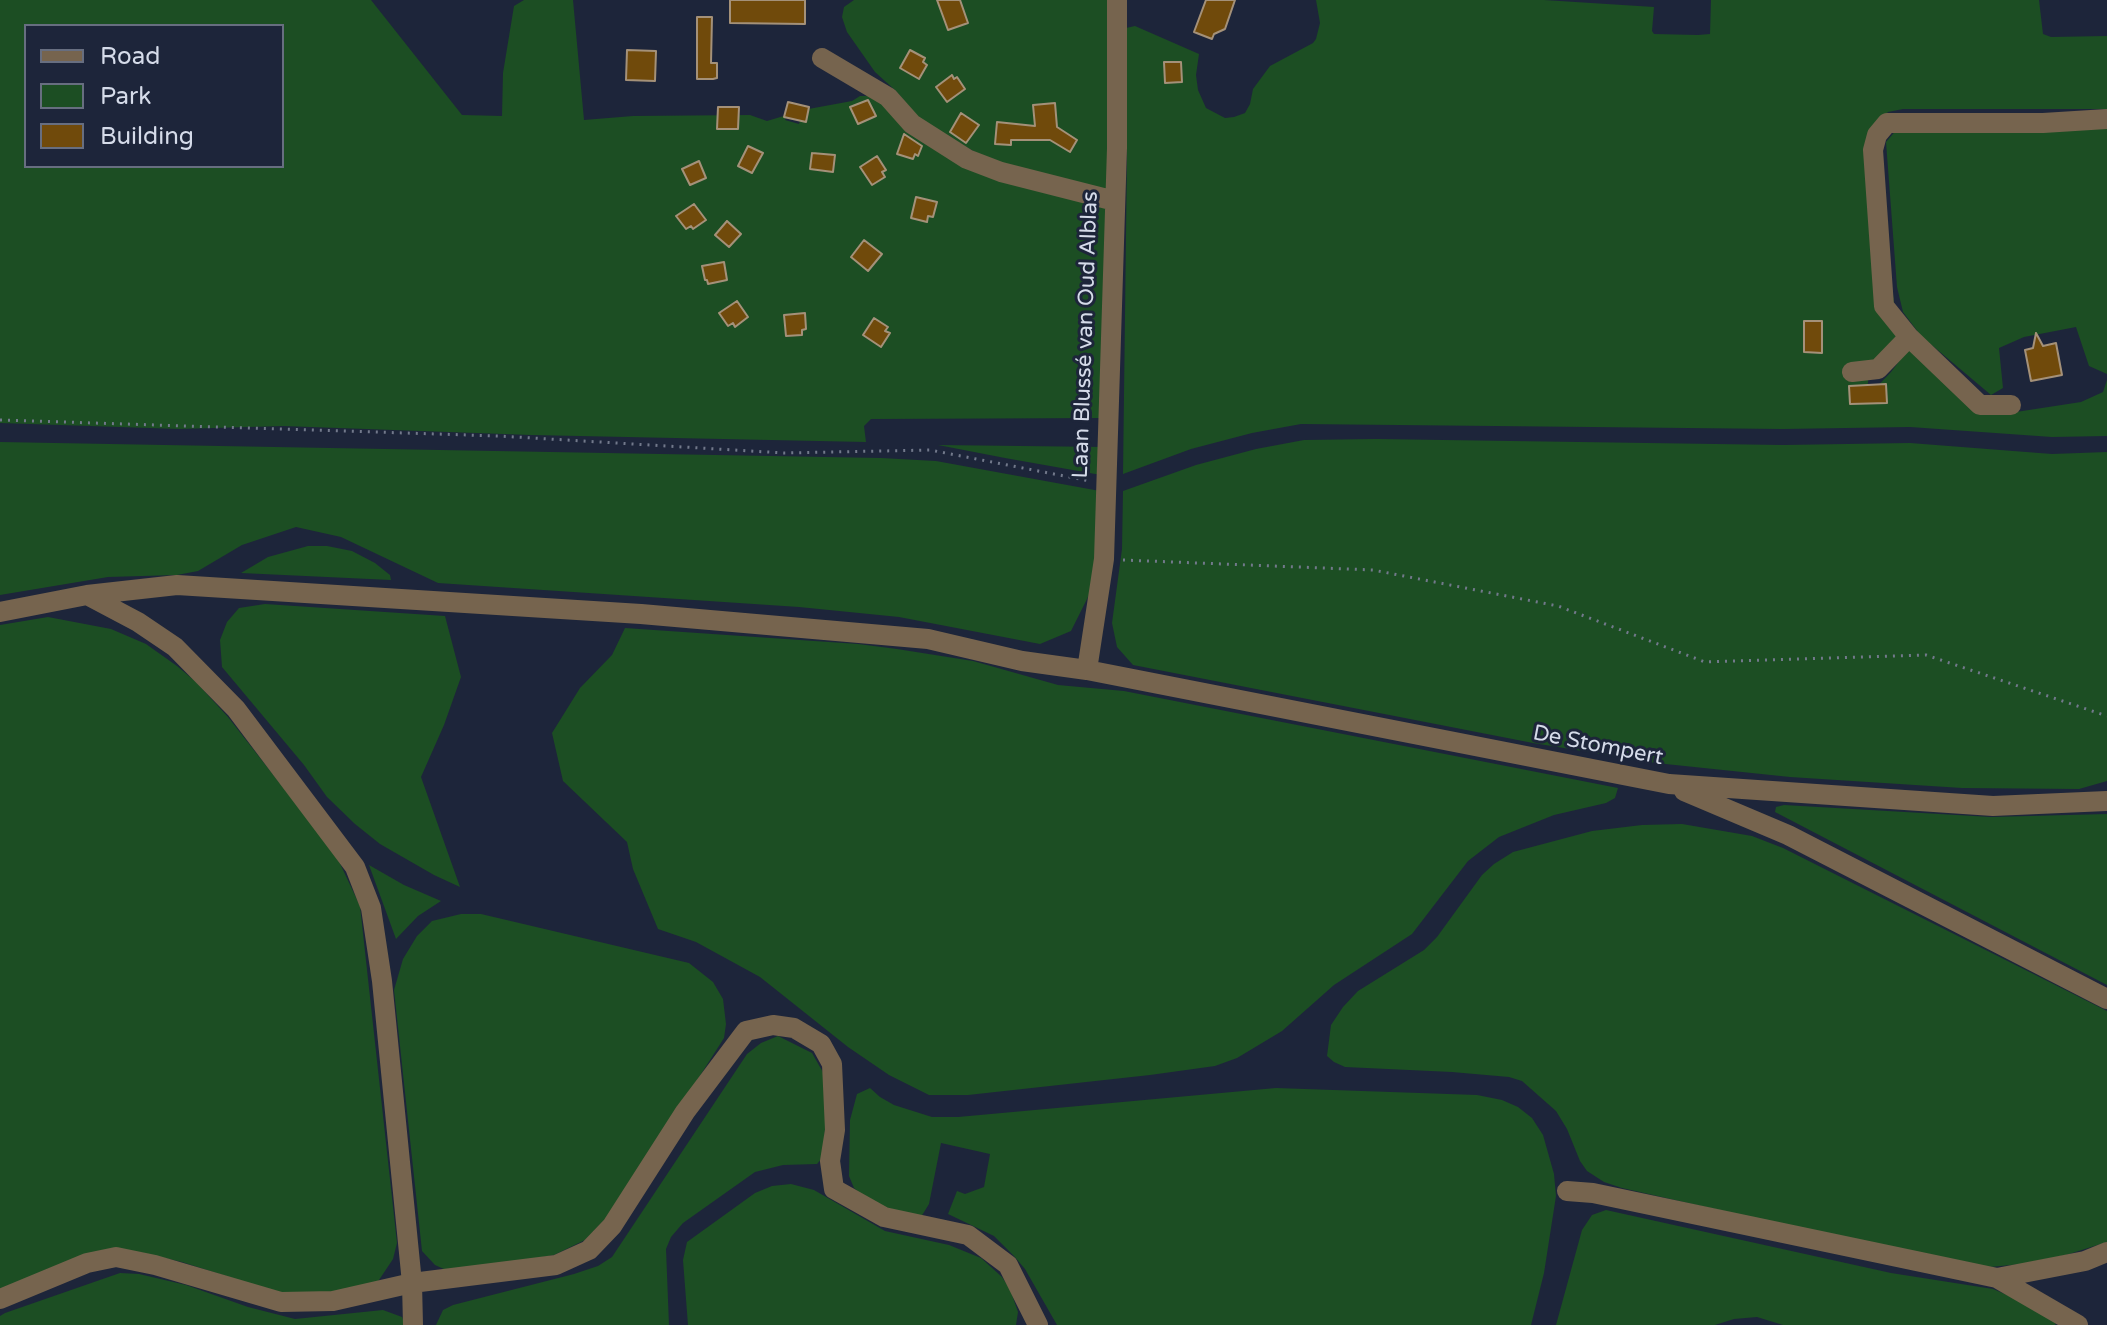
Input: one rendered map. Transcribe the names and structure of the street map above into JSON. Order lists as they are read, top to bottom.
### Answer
{
  "streets": {
    "street": ["Laan Blussé van Oud Alblas", "De Stompert"]
  },
  "crossings": [
    ["Laan Blussé van Oud Alblas", "De Stompert"]
  ],
  "legend": ["Road", "Park", "Building"]
}
